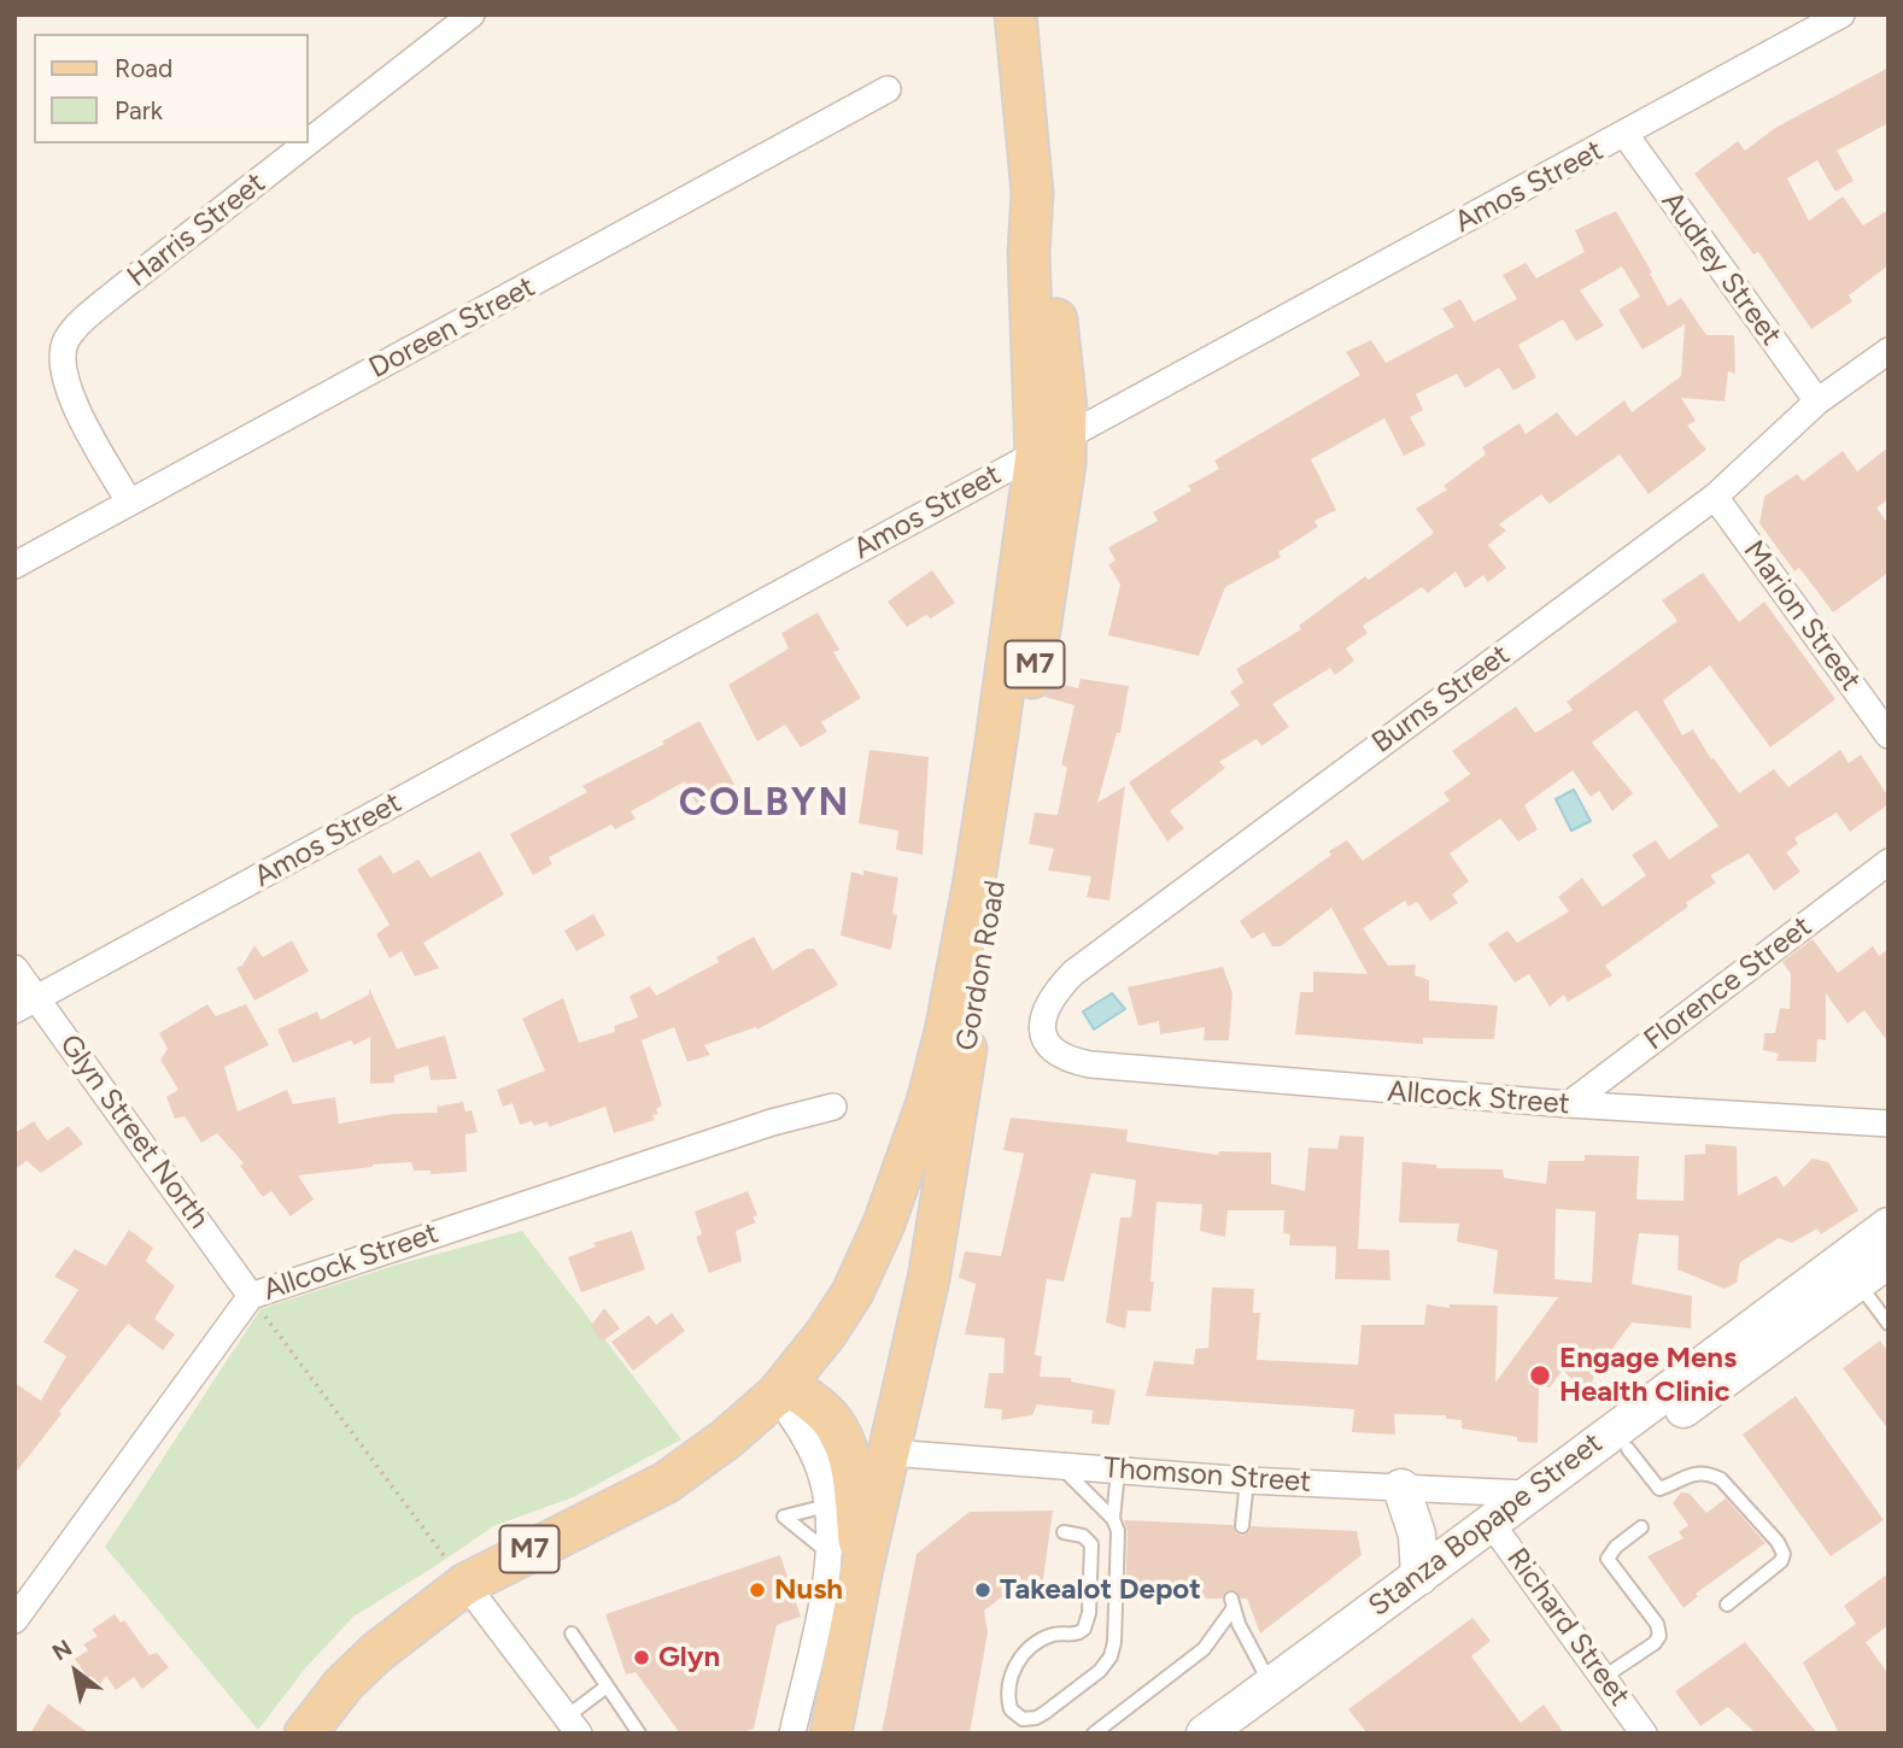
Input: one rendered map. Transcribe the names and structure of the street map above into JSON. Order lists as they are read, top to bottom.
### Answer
{
  "streets": {
    "main road": ["M7", "Gordon Road", "Stanza Bopape Street"],
    "street": [
      "Amos Street",
      "Harris Street",
      "Audrey Street",
      "Doreen Street",
      "Marion Street",
      "Burns Street",
      "Florence Street",
      "Allcock Street",
      "Glyn Street North",
      "Thomson Street",
      "Richard Street"
    ]
  },
  "crossings": [
    ["Amos Street", "Audrey Street"],
    ["Amos Street", "Gordon Road"],
    ["Amos Street", "Glyn Street North"],
    ["Harris Street", "Doreen Street"],
    ["Audrey Street", "Burns Street"],
    ["Marion Street", "Burns Street"],
    ["M7", "Gordon Road"],
    ["Burns Street", "Allcock Street"],
    ["Gordon Road", "Thomson Street"],
    ["Florence Street", "Allcock Street"],
    ["Allcock Street", "Glyn Street North"],
    ["Thomson Street", "Stanza Bopape Street"],
    ["Stanza Bopape Street", "Richard Street"]
  ],
  "districts": ["COLBYN"],
  "places": [
    "Engage Mens Health Clinic",
    "Nush",
    "Takealot Depot",
    "Glyn"
  ],
  "legend": ["Road", "Park"],
  "north": "top left"
}
